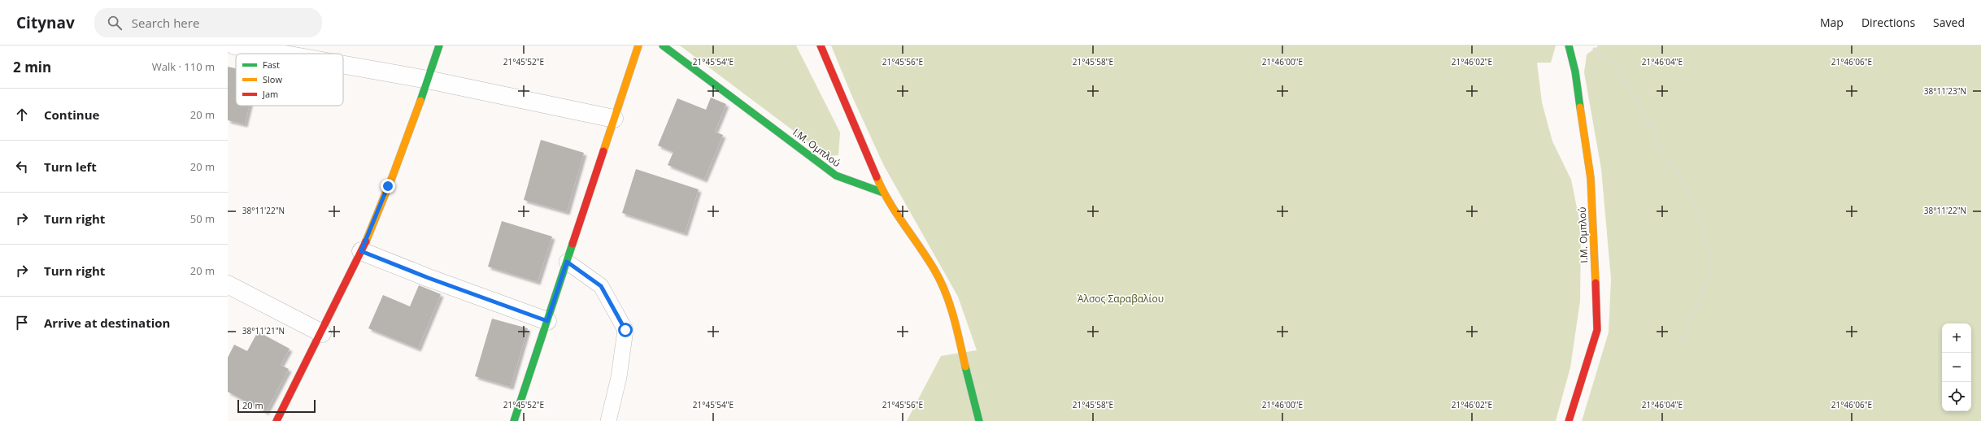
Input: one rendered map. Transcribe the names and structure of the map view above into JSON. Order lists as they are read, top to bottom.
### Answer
{
  "streets": {
    "street": ["Ι.Μ. Ομπλού"]
  },
  "parks": ["Άλσος Σαραβαλίου"],
  "legend": ["Fast", "Slow", "Jam"],
  "scale_bar": "20 m",
  "page": {
    "header": "Citynav",
    "search": "Search here",
    "nav": ["Map", "Directions", "Saved"],
    "heading": ["2 min", "Walk · 110 m"],
    "list": [
      ["Continue", "20 m"],
      ["Turn left", "20 m"],
      ["Turn right", "50 m"],
      ["Turn right", "20 m"],
      "Arrive at destination"
    ],
    "map_buttons": ["+", "−"],
    "scale": "20 m"
  },
  "coordinates": [
    "21°45'52\"E",
    "21°45'54\"E",
    "21°45'56\"E",
    "21°45'58\"E",
    "21°46'00\"E",
    "21°46'02\"E",
    "21°46'04\"E",
    "21°46'06\"E",
    "38°11'23\"N",
    "38°11'22\"N",
    "38°11'21\"N"
  ]
}
